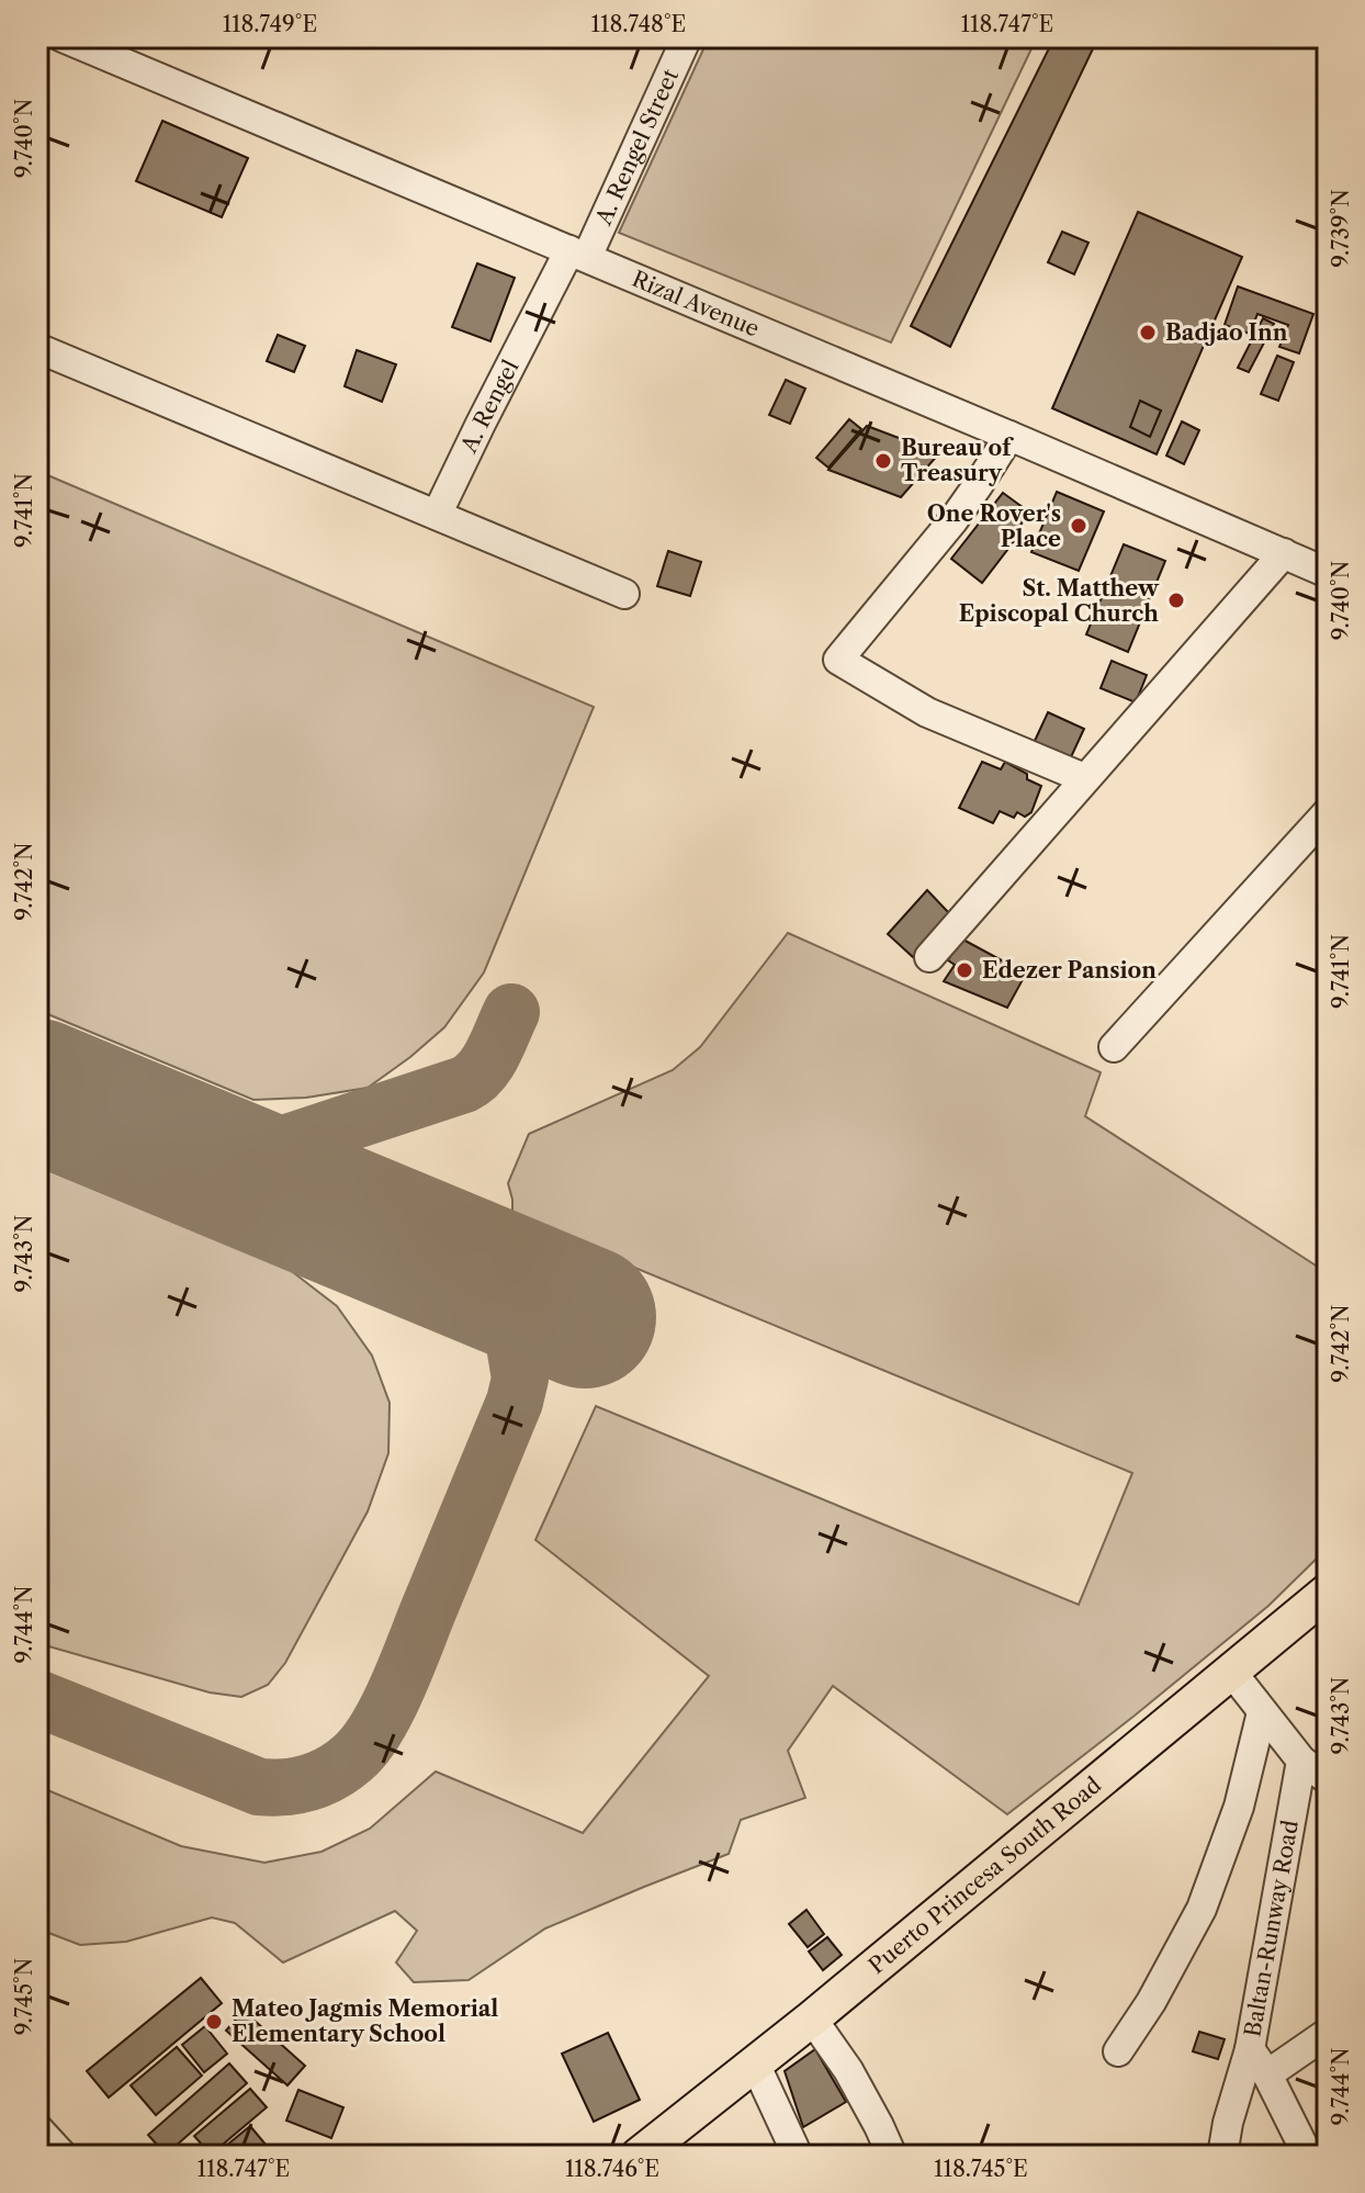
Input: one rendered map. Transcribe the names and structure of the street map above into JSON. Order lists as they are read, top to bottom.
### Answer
{
  "streets": {
    "main road": ["Puerto Princesa South Road"],
    "street": [
      "A. Rengel Street",
      "Rizal Avenue",
      "A. Rengel",
      "Baltan-Runway Road"
    ]
  },
  "crossings": [
    ["A. Rengel Street", "Rizal Avenue"],
    ["A. Rengel Street", "A. Rengel"],
    ["Rizal Avenue", "A. Rengel"]
  ],
  "places": [
    "Badjao Inn",
    "Bureau of Treasury",
    "One Rover's Place",
    "St. Matthew Episcopal Church",
    "Edezer Pansion",
    "Mateo Jagmis Memorial Elementary School"
  ],
  "coordinates": [
    "118.749°E",
    "118.748°E",
    "118.747°E",
    "9.740°N",
    "9.739°N",
    "9.741°N",
    "9.742°N",
    "9.743°N",
    "9.744°N",
    "9.745°N",
    "118.746°E",
    "118.745°E"
  ]
}
